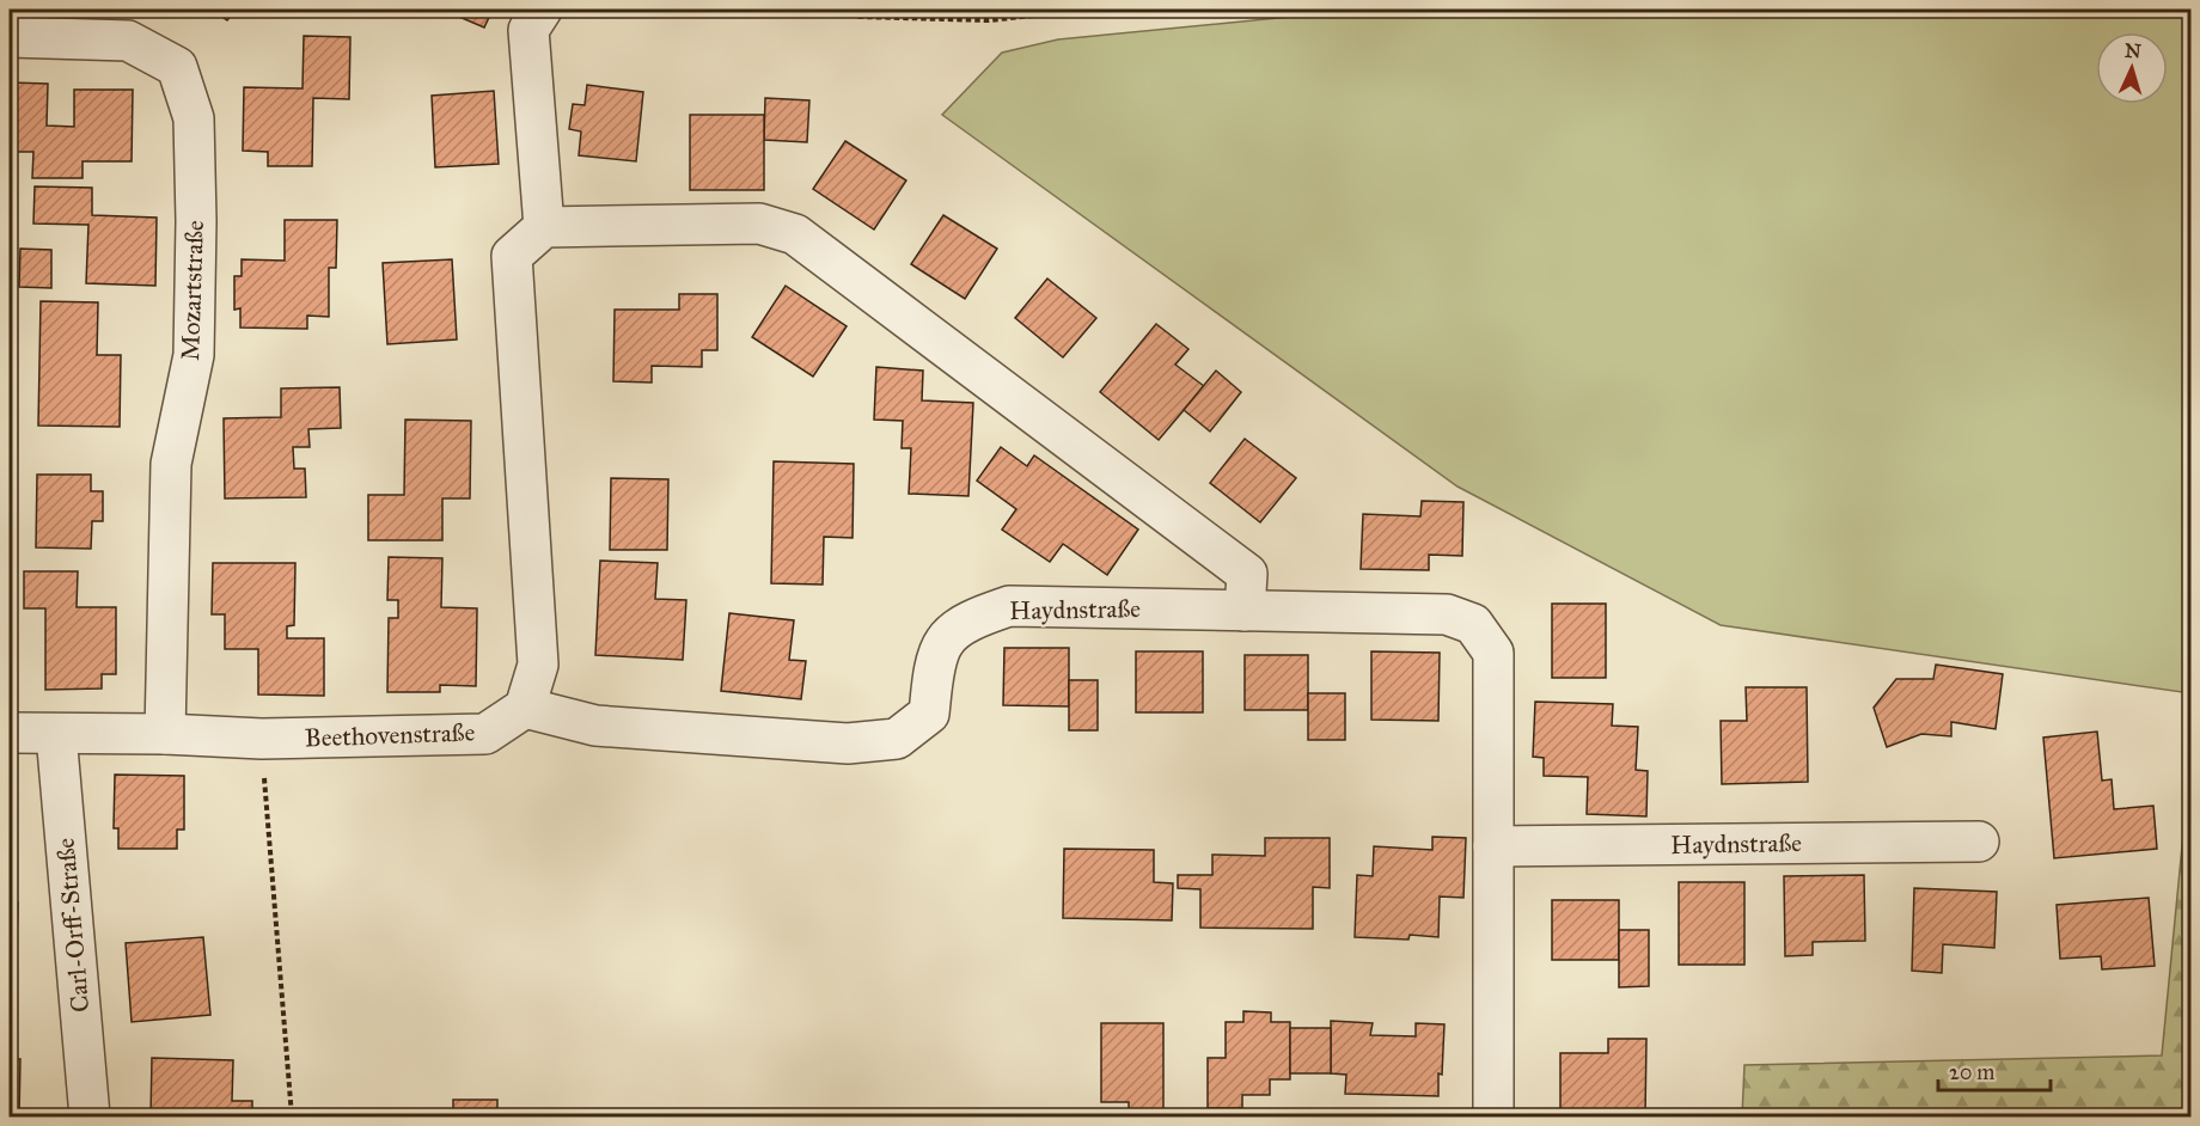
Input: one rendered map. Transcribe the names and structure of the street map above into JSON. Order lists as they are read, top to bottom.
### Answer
{
  "streets": {
    "street": [
      "Mozartstraße",
      "Haydnstraße",
      "Beethovenstraße",
      "Carl-Orff-Straße"
    ]
  },
  "crossings": [
    ["Mozartstraße", "Beethovenstraße"],
    ["Haydnstraße", "Beethovenstraße"],
    ["Beethovenstraße", "Carl-Orff-Straße"]
  ],
  "scale_bar": "20 m",
  "north": "top"
}
